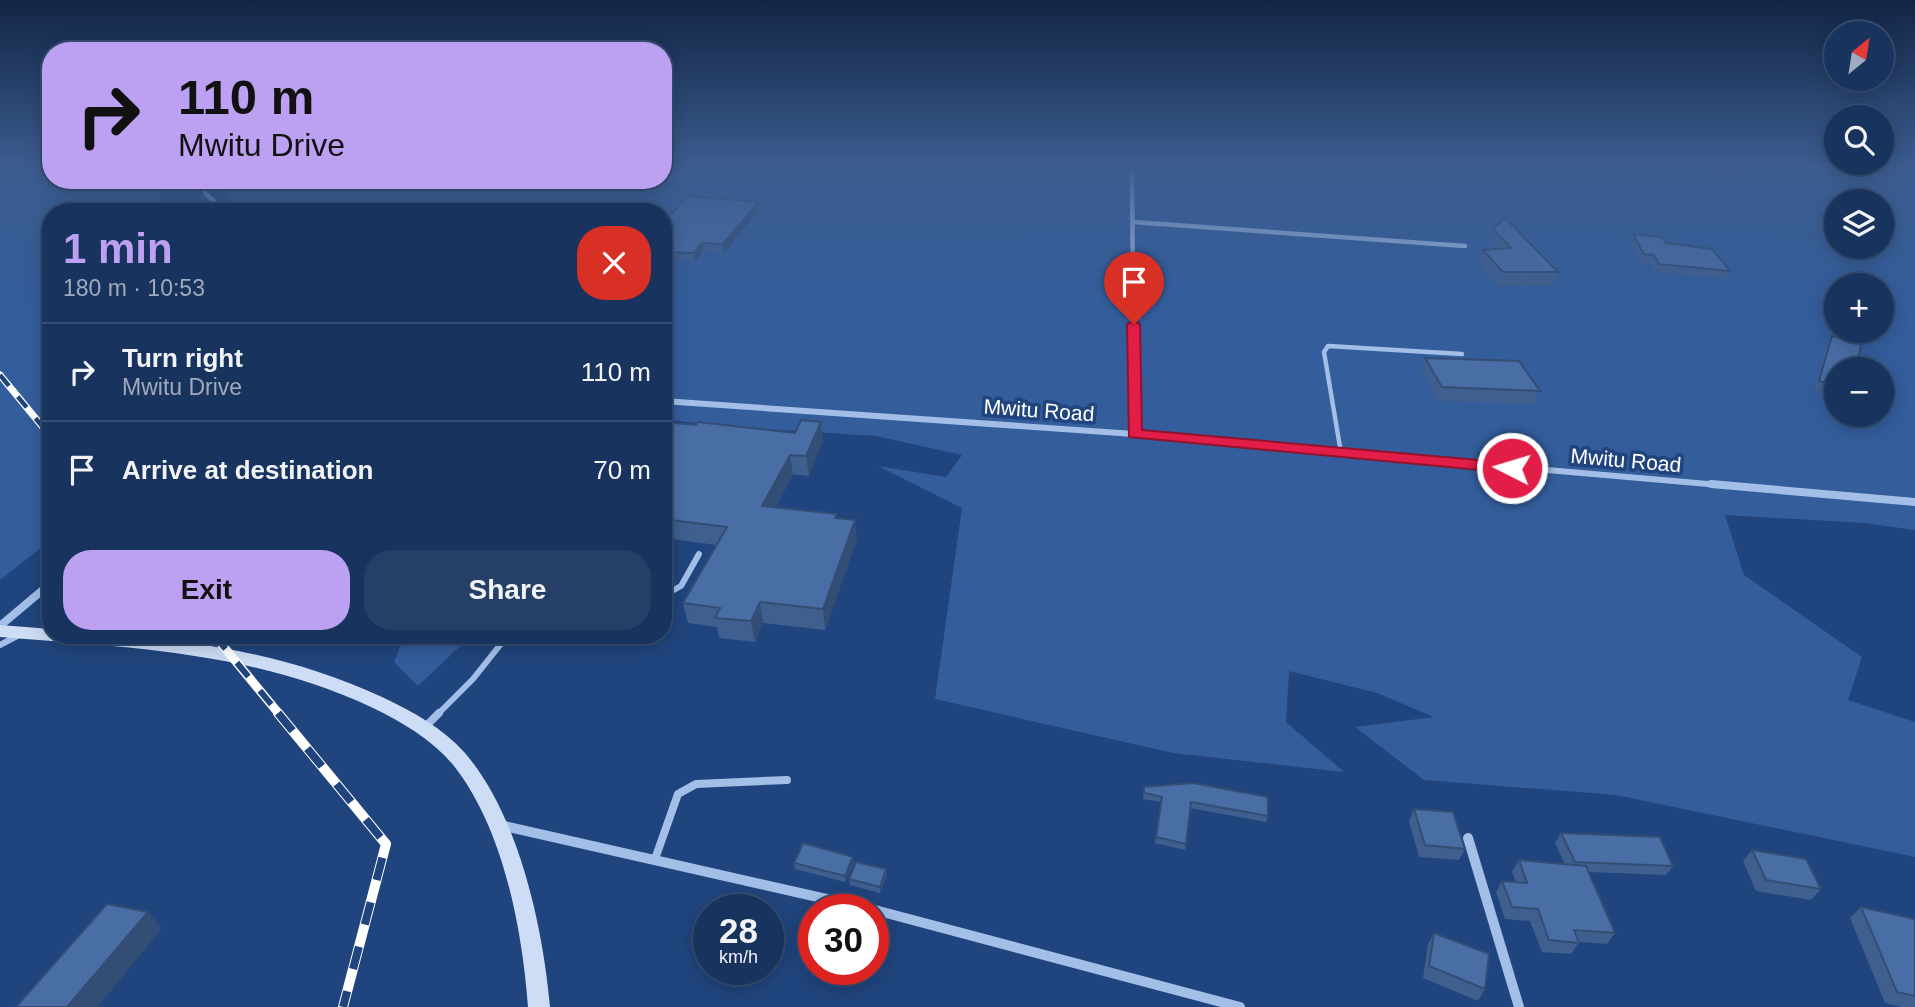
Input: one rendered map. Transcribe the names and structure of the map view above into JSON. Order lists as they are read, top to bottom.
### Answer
{
  "streets": {
    "street": ["Mwitu Road"]
  },
  "north": "top right",
  "page": {
    "map_buttons": ["+", "−"],
    "turn": ["110 m", "Mwitu Drive"],
    "heading": ["1 min", "180 m · 10:53"],
    "list": [
      {
        "name": "Turn right",
        "note": "Mwitu Drive",
        "value": "110 m"
      },
      {
        "name": "Arrive at destination",
        "value": "70 m"
      }
    ],
    "buttons": ["Exit", "Share"],
    "speed": "28 km/h",
    "limit": "30"
  }
}
